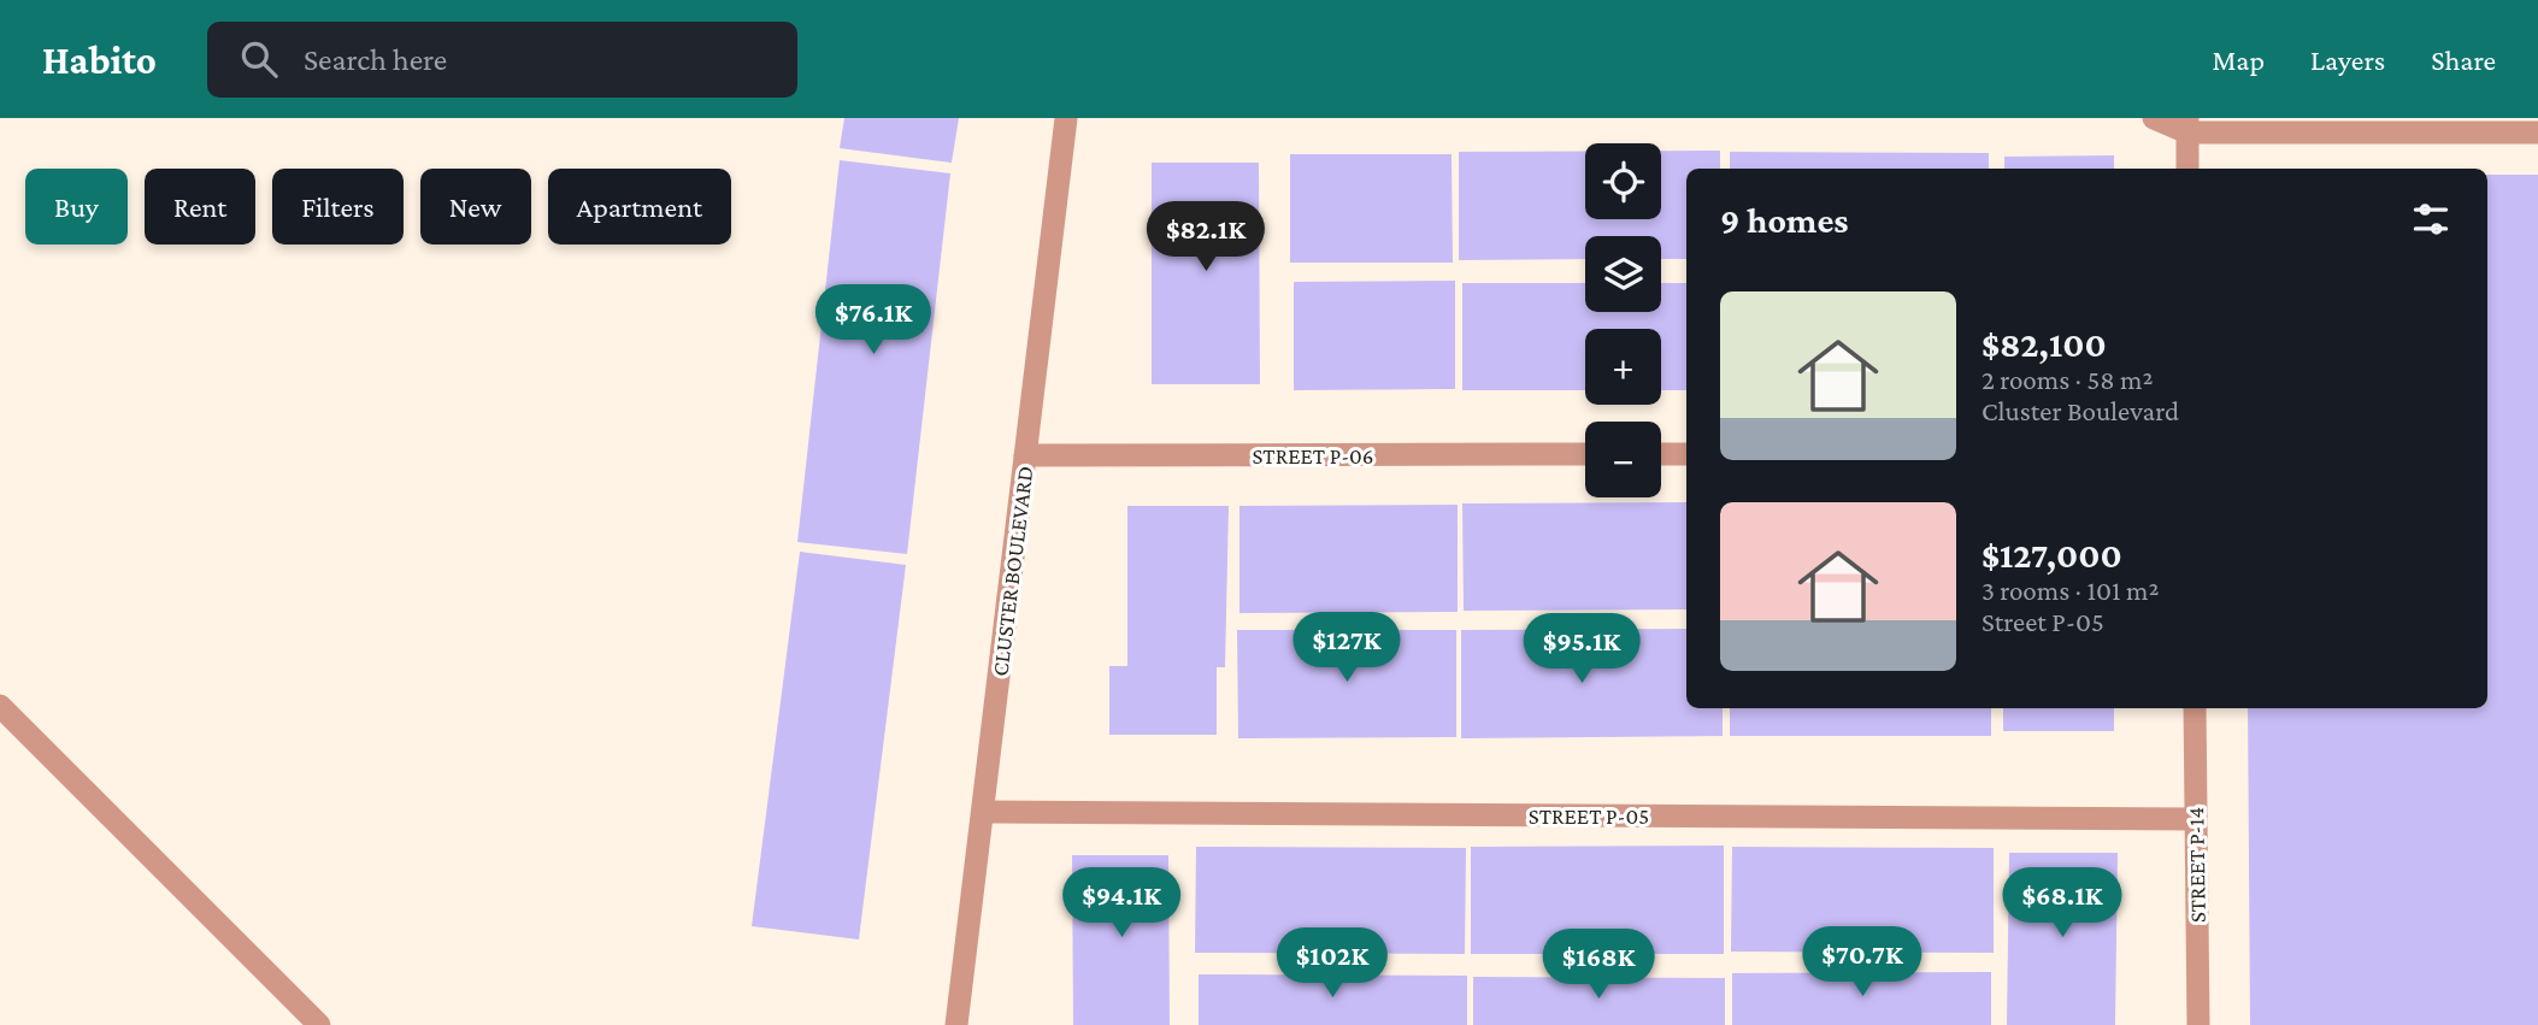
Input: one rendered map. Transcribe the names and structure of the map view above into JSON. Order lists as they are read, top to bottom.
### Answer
{
  "streets": {
    "street": [
      "STREET P-06",
      "CLUSTER BOULEVARD",
      "STREET P-05",
      "STREET P-14"
    ]
  },
  "crossings": [
    ["STREET P-06", "CLUSTER BOULEVARD"],
    ["CLUSTER BOULEVARD", "STREET P-05"],
    ["STREET P-05", "STREET P-14"]
  ],
  "page": {
    "header": "Habito",
    "search": "Search here",
    "nav": ["Map", "Layers", "Share"],
    "map_buttons": ["+", "−"],
    "chip": [
      "Buy",
      "Rent",
      "Filters",
      "New",
      "Apartment"
    ],
    "heading": "9 homes",
    "price": [
      "$82.1K",
      "$76.1K",
      "$127K",
      "$95.1K",
      "$94.1K",
      "$68.1K",
      "$70.7K",
      "$102K",
      "$168K"
    ],
    "list": [
      {
        "name": "$82,100",
        "note": "2 rooms · 58 m² · Cluster Boulevard"
      },
      {
        "name": "$127,000",
        "note": "3 rooms · 101 m² · Street P-05"
      }
    ]
  }
}
